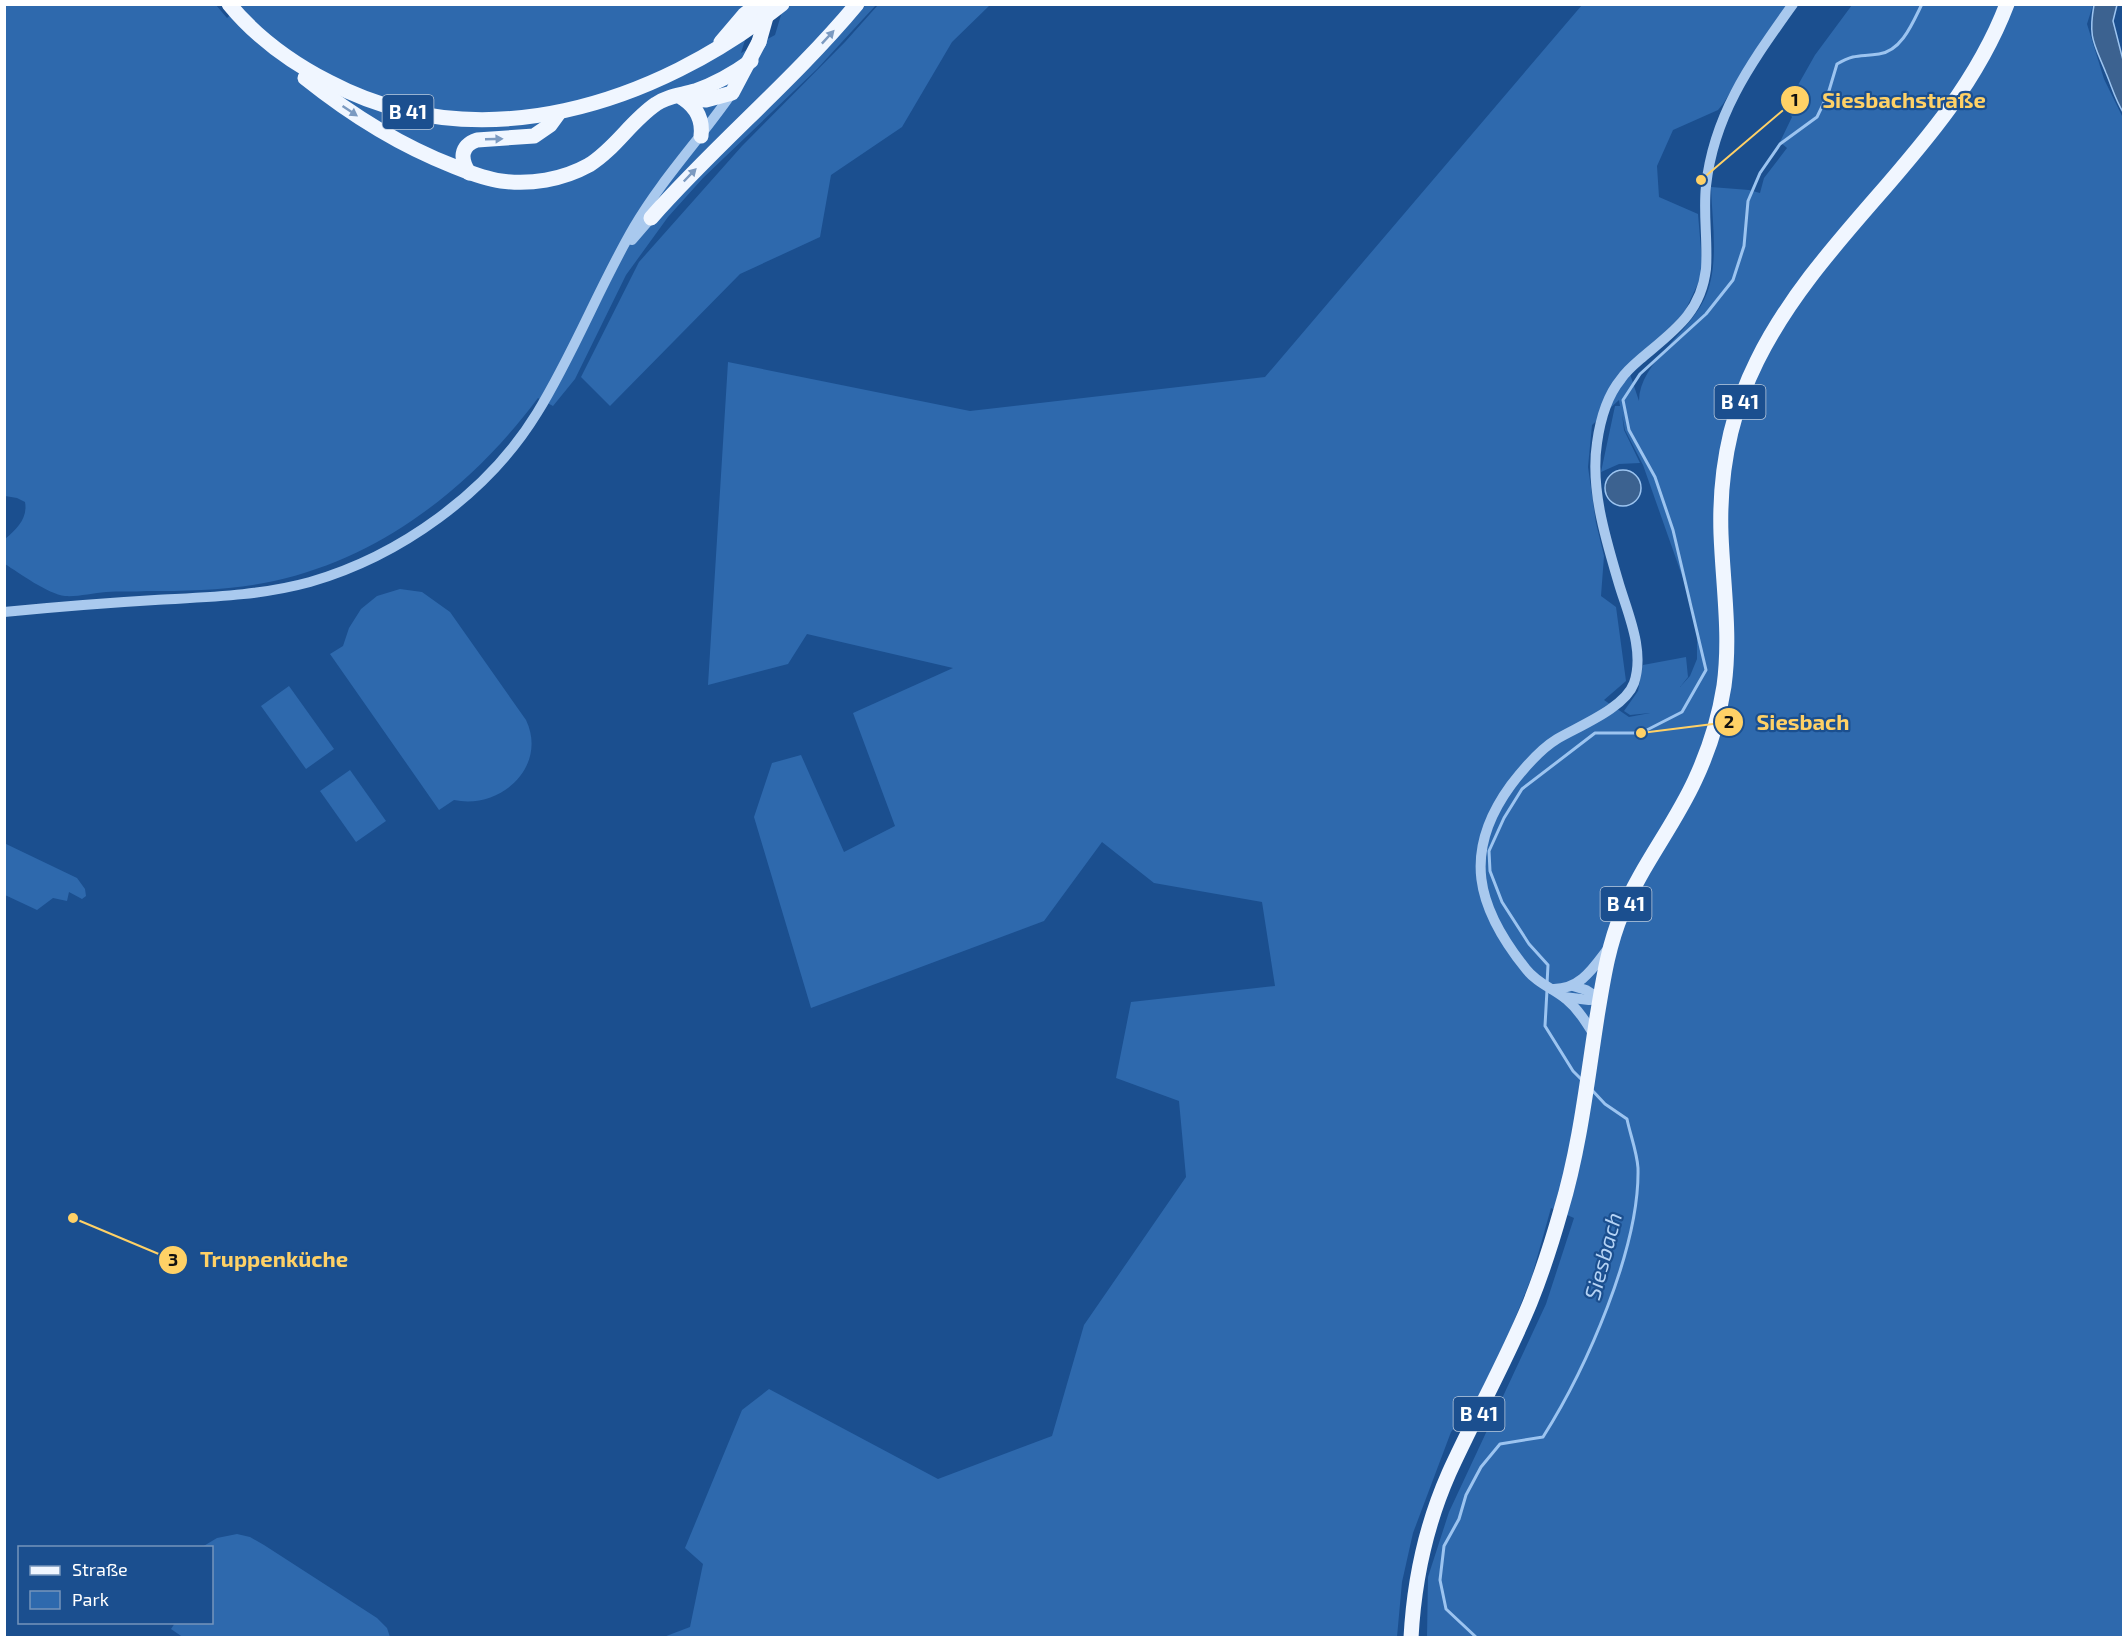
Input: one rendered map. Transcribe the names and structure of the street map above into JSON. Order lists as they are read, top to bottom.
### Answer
{
  "streets": {
    "main road": ["B 41"]
  },
  "water": ["Siesbach"],
  "places": ["Siesbachstraße", "Siesbach", "Truppenküche"],
  "legend": ["Straße", "Park"]
}
